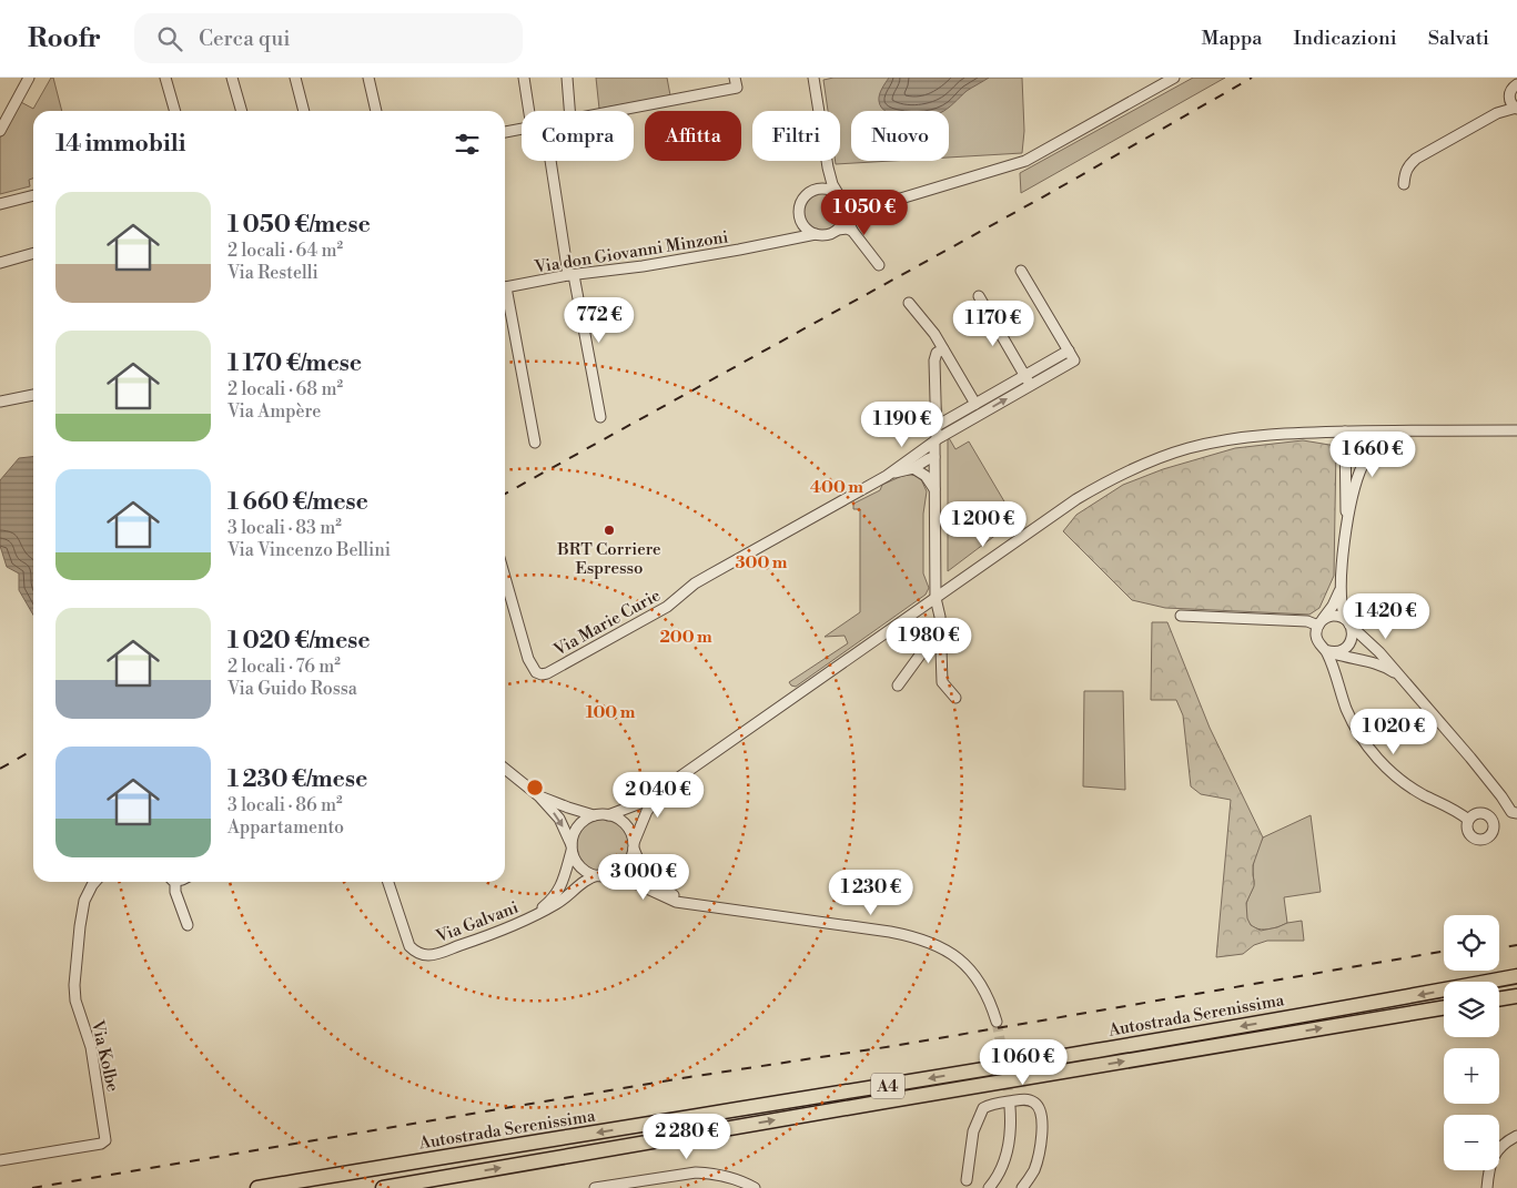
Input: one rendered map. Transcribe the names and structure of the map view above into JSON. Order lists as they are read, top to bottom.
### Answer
{
  "streets": {
    "highway": ["Autostrada Serenissima", "A4"],
    "street": [
      "Via don Giovanni Minzoni",
      "Via Marie Curie",
      "Via Galvani",
      "Via Kolbe"
    ]
  },
  "places": ["BRT Corriere Espresso"],
  "page": {
    "header": "Roofr",
    "search": "Cerca qui",
    "nav": ["Mappa", "Indicazioni", "Salvati"],
    "chip": [
      "Compra",
      "Affitta",
      "Filtri",
      "Nuovo"
    ],
    "heading": "14 immobili",
    "list": [
      {
        "name": "1 050 €/mese",
        "note": "2 locali · 64 m² · Via Restelli"
      },
      {
        "name": "1 170 €/mese",
        "note": "2 locali · 68 m² · Via Ampère"
      },
      {
        "name": "1 660 €/mese",
        "note": "3 locali · 83 m² · Via Vincenzo Bellini"
      },
      {
        "name": "1 020 €/mese",
        "note": "2 locali · 76 m² · Via Guido Rossa"
      },
      {
        "name": "1 230 €/mese",
        "note": "3 locali · 86 m² · Appartamento"
      }
    ],
    "price": [
      "1 050 €",
      "772 €",
      "1 170 €",
      "1 190 €",
      "1 660 €",
      "1 200 €",
      "1 420 €",
      "1 980 €",
      "1 020 €",
      "2 040 €",
      "3 000 €",
      "1 230 €",
      "1 060 €",
      "2 280 €"
    ],
    "map_buttons": ["+", "−"]
  },
  "rings": [
    "400 m",
    "300 m",
    "200 m",
    "100 m"
  ]
}
